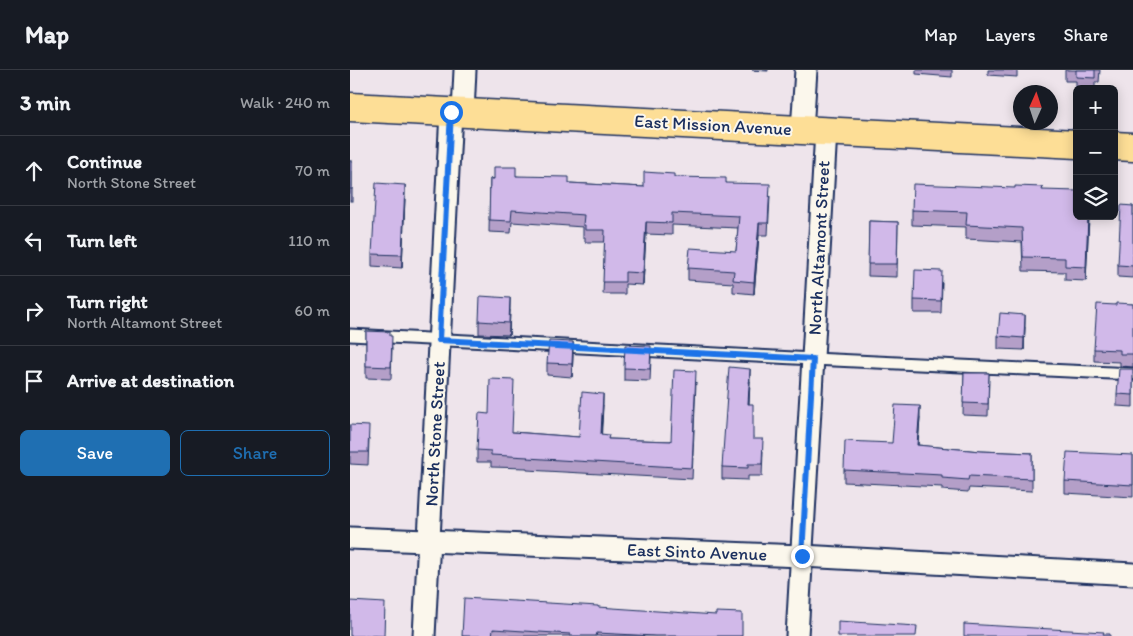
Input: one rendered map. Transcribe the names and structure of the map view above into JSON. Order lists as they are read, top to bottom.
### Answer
{
  "streets": {
    "main road": ["East Mission Avenue"],
    "street": ["North Altamont Street", "North Stone Street", "East Sinto Avenue"]
  },
  "crossings": [
    ["East Mission Avenue", "North Altamont Street"],
    ["East Mission Avenue", "North Stone Street"],
    ["North Altamont Street", "East Sinto Avenue"],
    ["North Stone Street", "East Sinto Avenue"]
  ],
  "north": "top",
  "page": {
    "header": "Map",
    "nav": ["Map", "Layers", "Share"],
    "heading": ["3 min", "Walk · 240 m"],
    "map_buttons": ["+", "−"],
    "list": [
      ["Continue", "North Stone Street", "70 m"],
      ["Turn left", "110 m"],
      ["Turn right", "North Altamont Street", "60 m"],
      "Arrive at destination"
    ],
    "buttons": ["Save", "Share"]
  }
}
